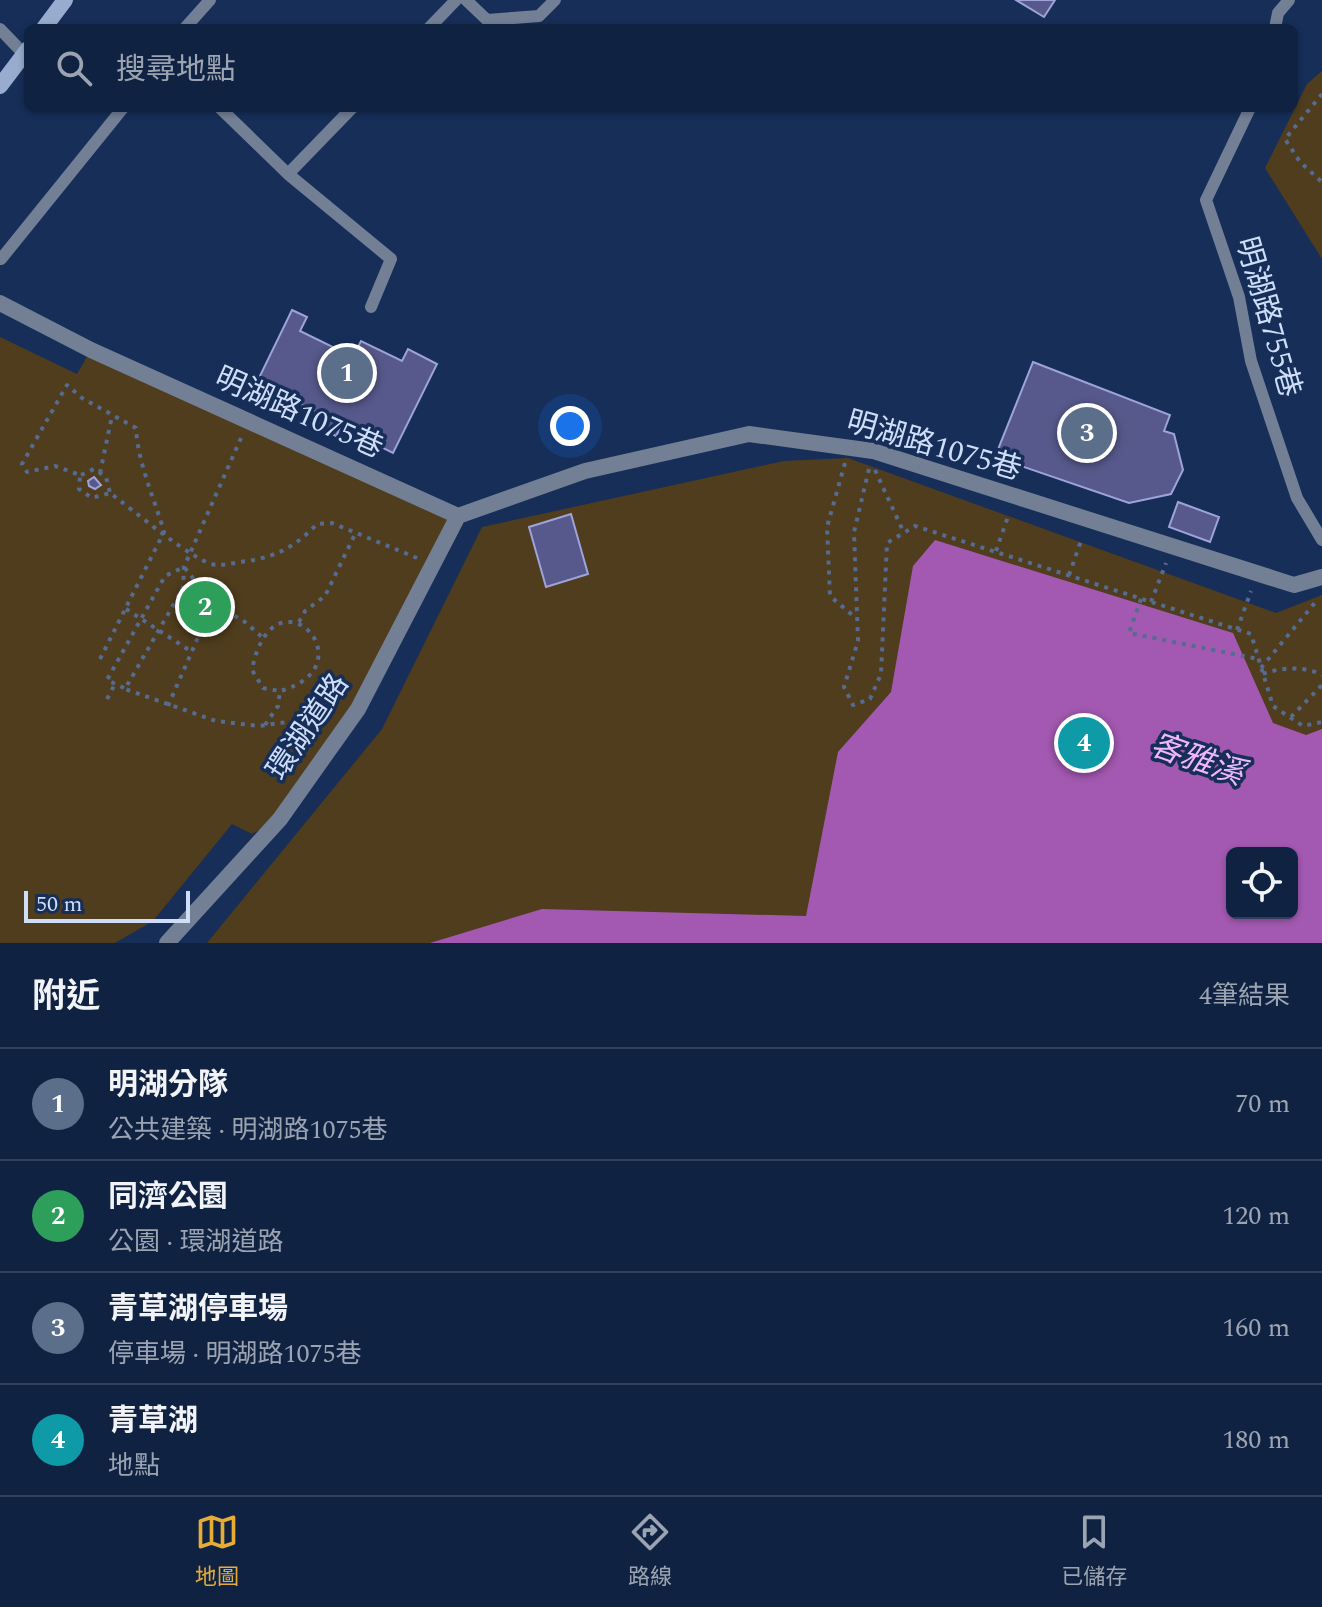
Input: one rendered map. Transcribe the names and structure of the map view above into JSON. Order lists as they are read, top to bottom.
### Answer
{
  "streets": {
    "street": ["明湖路1075巷", "環湖道路"],
    "lane": ["明湖路755巷"]
  },
  "crossings": [
    ["明湖路1075巷", "環湖道路"]
  ],
  "water": ["客雅溪"],
  "scale_bar": "50 m",
  "page": {
    "search": "搜尋地點",
    "pins": [
      "1",
      "3",
      "2",
      "4"
    ],
    "scale": "50 m",
    "heading": ["附近", "4筆結果"],
    "list": [
      {
        "mark": "1",
        "name": "明湖分隊",
        "note": "公共建築 · 明湖路1075巷",
        "value": "70 m"
      },
      {
        "mark": "2",
        "name": "同濟公園",
        "note": "公園 · 環湖道路",
        "value": "120 m"
      },
      {
        "mark": "3",
        "name": "青草湖停車場",
        "note": "停車場 · 明湖路1075巷",
        "value": "160 m"
      },
      {
        "mark": "4",
        "name": "青草湖",
        "note": "地點",
        "value": "180 m"
      }
    ],
    "nav": ["地圖", "路線", "已儲存"]
  }
}
